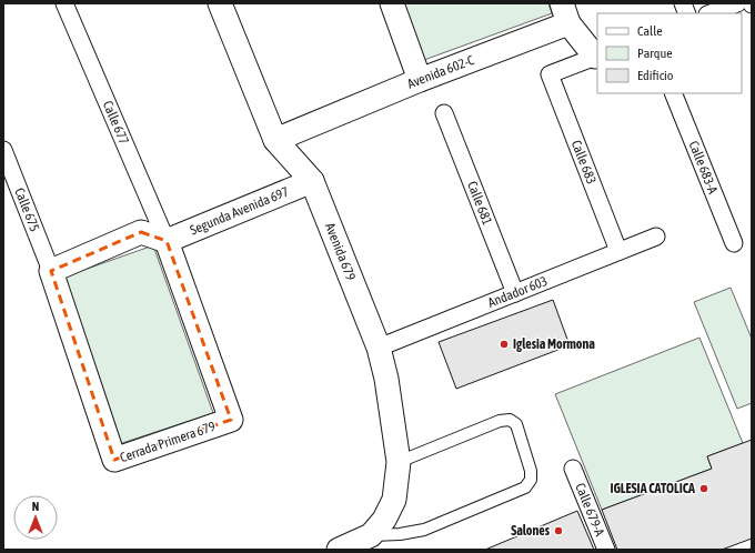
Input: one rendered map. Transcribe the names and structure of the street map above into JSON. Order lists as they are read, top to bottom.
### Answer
{
  "streets": {
    "street": [
      "Avenida 602-C",
      "Calle 677",
      "Calle 683",
      "Calle 683-A",
      "Calle 681",
      "Calle 675",
      "Segunda Avenida 697",
      "Avenida 679",
      "Andador 603",
      "Cerrada Primera 679",
      "Calle 679-A"
    ]
  },
  "crossings": [
    ["Avenida 602-C", "Calle 683"],
    ["Avenida 602-C", "Avenida 679"],
    ["Calle 677", "Segunda Avenida 697"],
    ["Calle 677", "Cerrada Primera 679"],
    ["Calle 683", "Andador 603"],
    ["Calle 681", "Andador 603"],
    ["Calle 675", "Cerrada Primera 679"],
    ["Segunda Avenida 697", "Avenida 679"],
    ["Segunda Avenida 697", "Cerrada Primera 679"],
    ["Avenida 679", "Andador 603"]
  ],
  "places": ["Iglesia Mormona", "IGLESIA CATOLICA", "Salones"],
  "legend": ["Calle", "Parque", "Edificio"],
  "north": "top"
}
